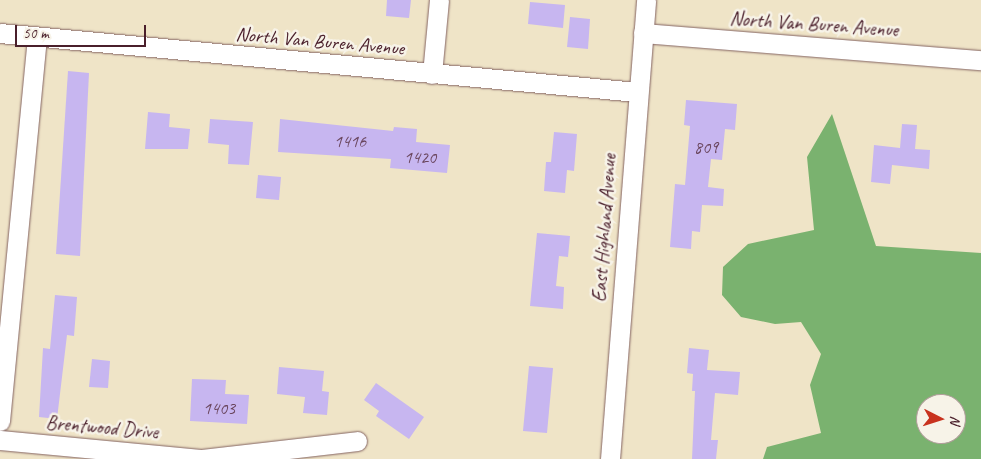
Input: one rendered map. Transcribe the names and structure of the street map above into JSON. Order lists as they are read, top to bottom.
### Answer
{
  "streets": {
    "street": ["North Van Buren Avenue", "East Highland Avenue", "Brentwood Drive"]
  },
  "crossings": [
    ["North Van Buren Avenue", "East Highland Avenue"]
  ],
  "house_numbers": [
    "1416",
    "809",
    "1420",
    "1403"
  ],
  "scale_bar": "50 m",
  "north": "right"
}
